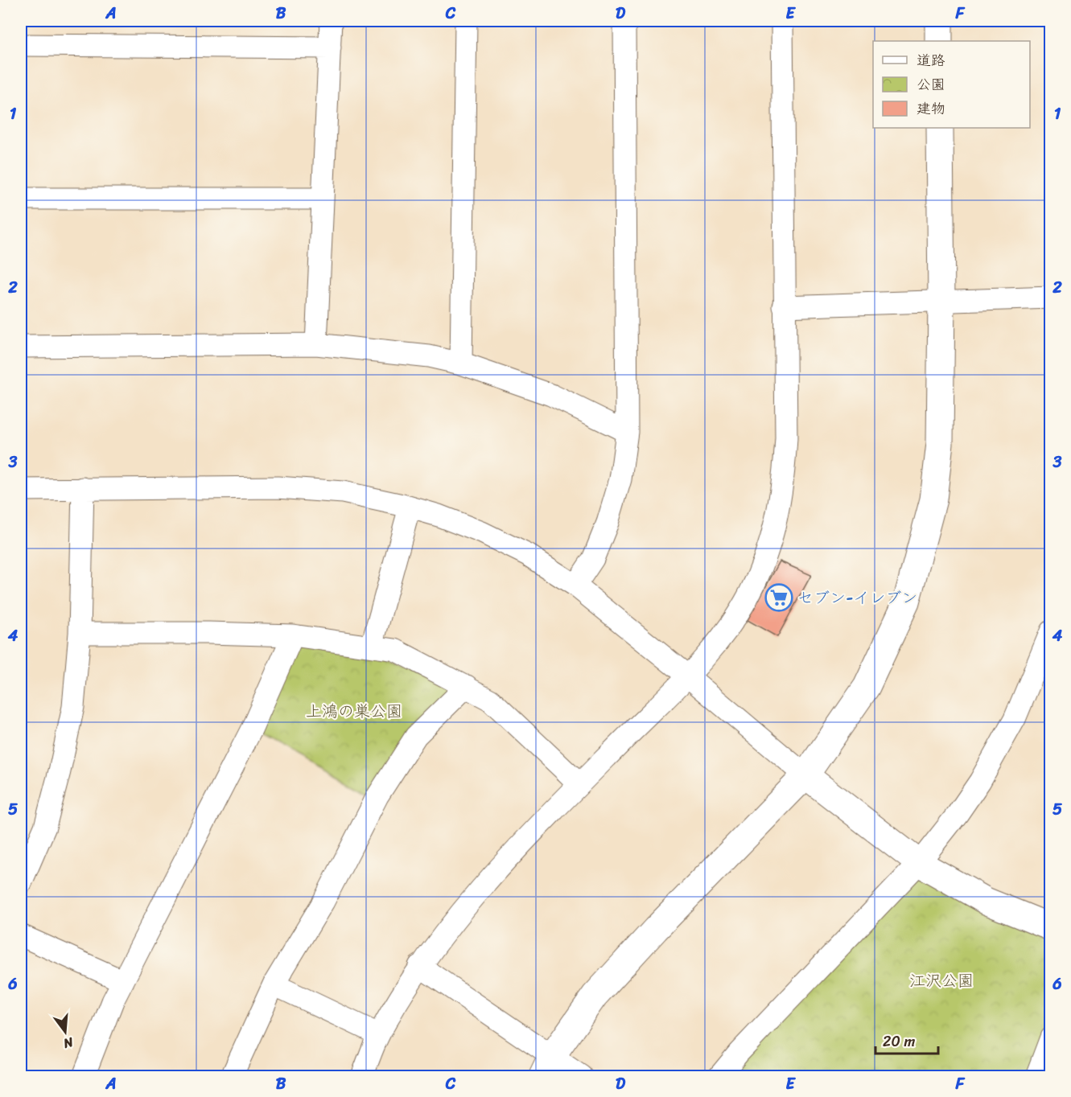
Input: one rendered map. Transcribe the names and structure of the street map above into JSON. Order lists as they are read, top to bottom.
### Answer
{
  "parks": ["上鴻の巣公園", "江沢公園"],
  "places": {
    "supermarket": ["セブン-イレブン"]
  },
  "legend": ["道路", "公園", "建物"],
  "scale_bar": "20 m",
  "north": "bottom",
  "grid": {
    "columns": [
      "A",
      "B",
      "C",
      "D",
      "E",
      "F"
    ],
    "rows": [
      "1",
      "2",
      "3",
      "4",
      "5",
      "6"
    ]
  }
}
